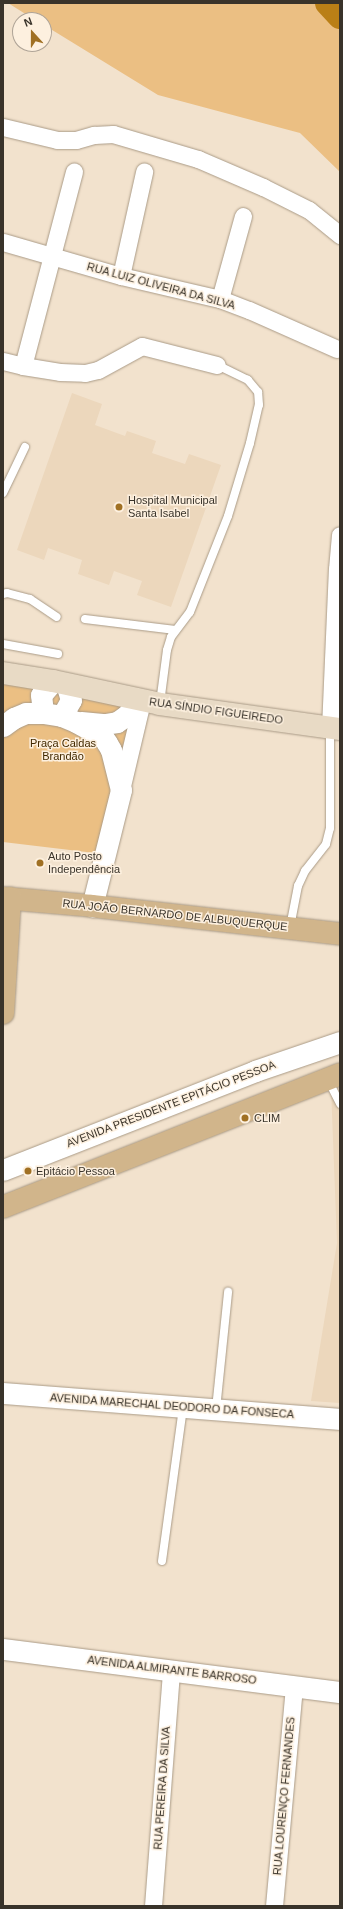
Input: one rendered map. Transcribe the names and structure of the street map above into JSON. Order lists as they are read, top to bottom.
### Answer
{
  "streets": {
    "main road": ["RUA SÍNDIO FIGUEIREDO", "RUA JOÃO BERNARDO DE ALBUQUERQUE"],
    "street": [
      "RUA LUIZ OLIVEIRA DA SILVA",
      "AVENIDA PRESIDENTE EPITÁCIO PESSOA",
      "AVENIDA MARECHAL DEODORO DA FONSECA",
      "AVENIDA ALMIRANTE BARROSO",
      "RUA PEREIRA DA SILVA",
      "RUA LOURENÇO FERNANDES"
    ]
  },
  "crossings": [
    ["AVENIDA ALMIRANTE BARROSO", "RUA PEREIRA DA SILVA"],
    ["AVENIDA ALMIRANTE BARROSO", "RUA LOURENÇO FERNANDES"]
  ],
  "parks": ["Praça Caldas Brandão"],
  "places": [
    "Hospital Municipal Santa Isabel",
    "Auto Posto Independência",
    "CLIM",
    "Epitácio Pessoa"
  ],
  "north": "top"
}
